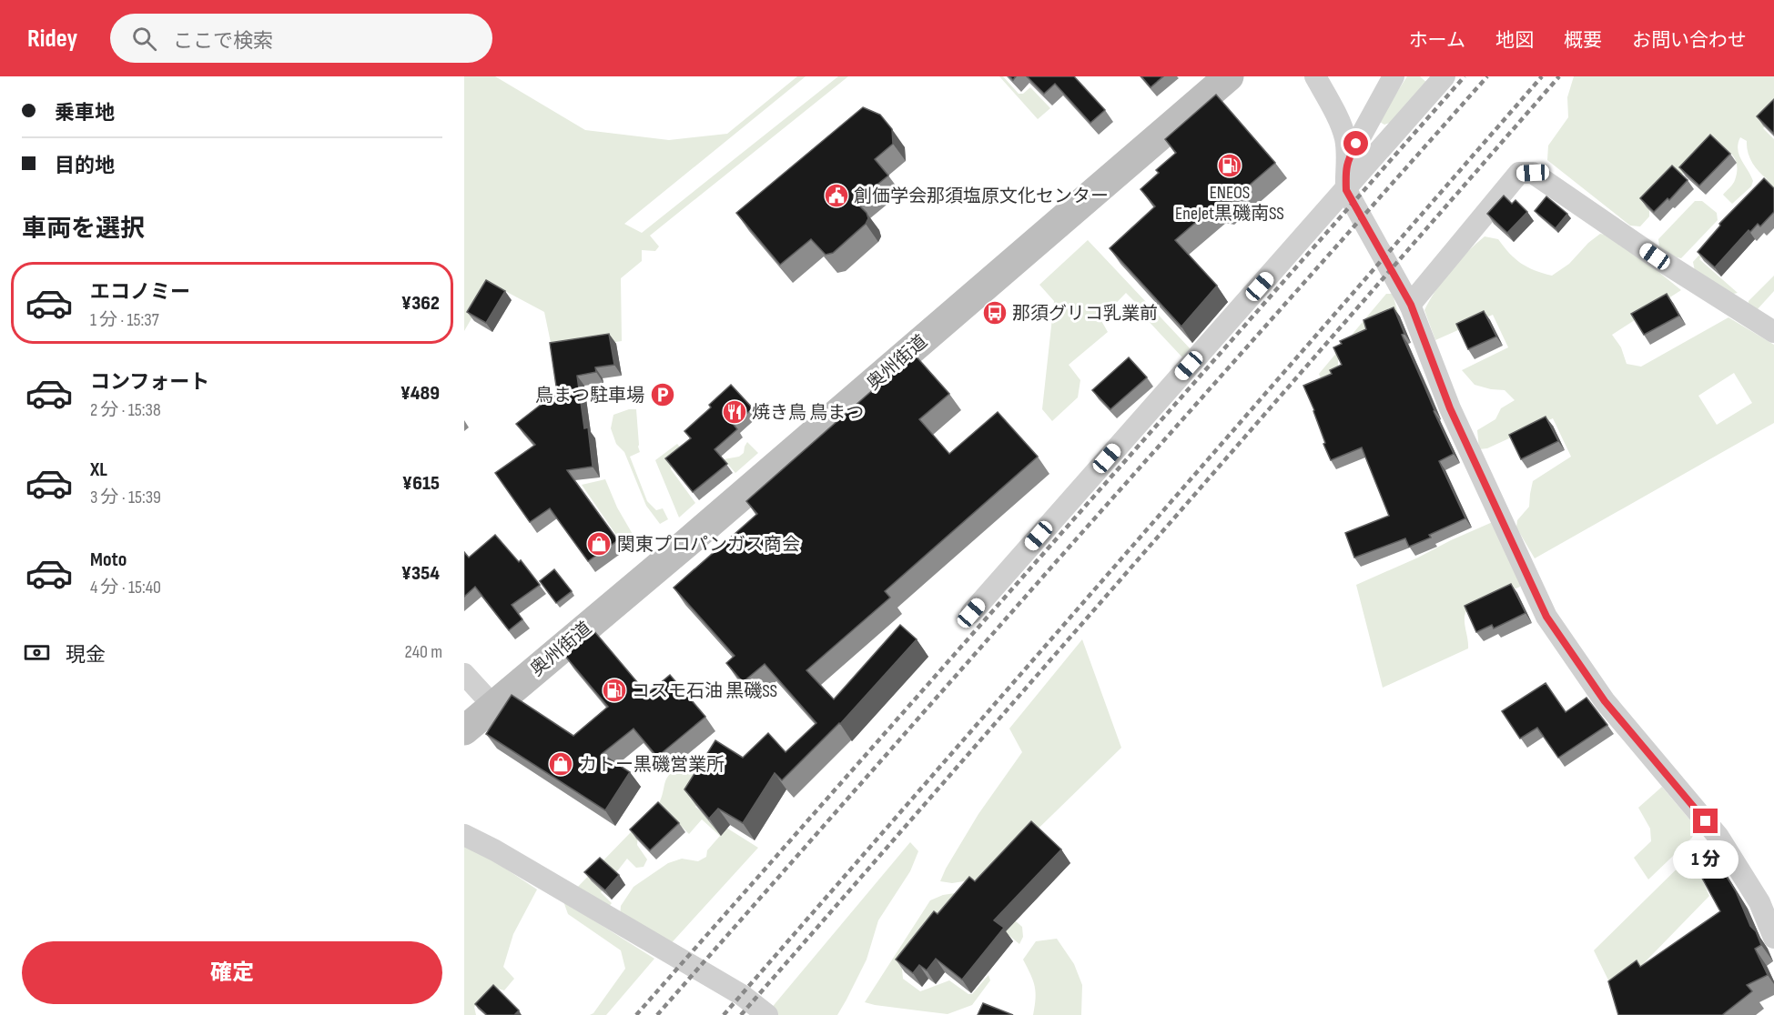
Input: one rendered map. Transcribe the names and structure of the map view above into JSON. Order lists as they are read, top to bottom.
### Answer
{
  "streets": {
    "main road": ["奥州街道"]
  },
  "places": {
    "fuel station": ["ENEOS EneJet黒磯南SS", "コスモ石油 黒磯SS"],
    "public building": ["創価学会那須塩原文化センター"],
    "bus stop": ["那須グリコ乳業前"],
    "parking": ["鳥まつ駐車場"],
    "restaurant": ["焼き鳥 鳥まつ"],
    "shop": ["関東プロパンガス商会", "カトー黒磯営業所"]
  },
  "page": {
    "header": "Ridey",
    "search": "ここで検索",
    "nav": [
      "ホーム",
      "地図",
      "概要",
      "お問い合わせ"
    ],
    "banner": ["乗車地", "目的地"],
    "heading": "車両を選択",
    "list": [
      {
        "name": "エコノミー",
        "note": "1 分 · 15:37",
        "value": "¥362"
      },
      {
        "name": "コンフォート",
        "note": "2 分 · 15:38",
        "value": "¥489"
      },
      {
        "name": "XL",
        "note": "3 分 · 15:39",
        "value": "¥615"
      },
      {
        "name": "Moto",
        "note": "4 分 · 15:40",
        "value": "¥354"
      }
    ],
    "pay": ["現金", "240 m"],
    "bubble": "1 分",
    "buttons": "確定"
  }
}
